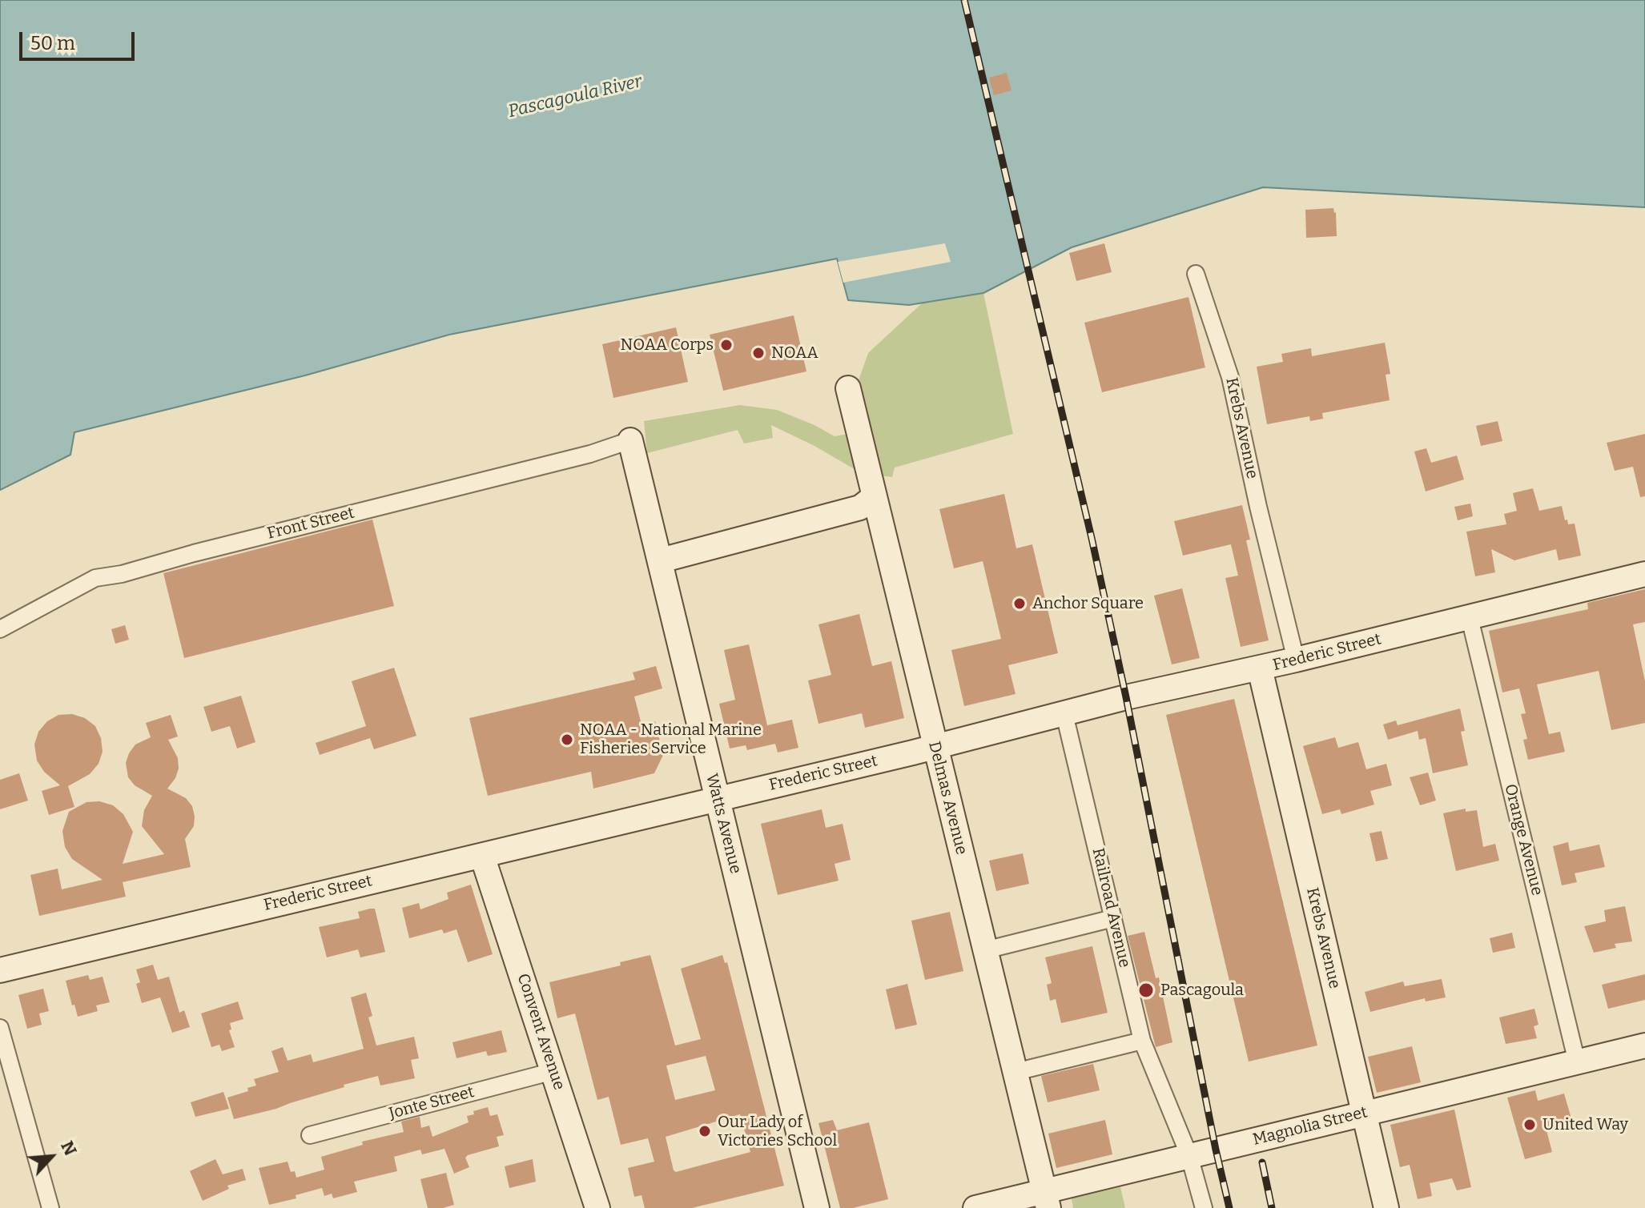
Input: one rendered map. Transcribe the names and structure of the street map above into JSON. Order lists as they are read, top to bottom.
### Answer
{
  "streets": {
    "street": [
      "Krebs Avenue",
      "Front Street",
      "Frederic Street",
      "Delmas Avenue",
      "Watts Avenue",
      "Orange Avenue",
      "Railroad Avenue",
      "Convent Avenue",
      "Jonte Street",
      "Magnolia Street"
    ]
  },
  "crossings": [
    ["Krebs Avenue", "Frederic Street"],
    ["Krebs Avenue", "Magnolia Street"],
    ["Front Street", "Watts Avenue"],
    ["Frederic Street", "Delmas Avenue"],
    ["Frederic Street", "Watts Avenue"],
    ["Frederic Street", "Orange Avenue"],
    ["Frederic Street", "Railroad Avenue"],
    ["Frederic Street", "Convent Avenue"],
    ["Delmas Avenue", "Magnolia Street"],
    ["Orange Avenue", "Magnolia Street"],
    ["Railroad Avenue", "Magnolia Street"],
    ["Convent Avenue", "Jonte Street"]
  ],
  "water": ["Pascagoula River"],
  "places": [
    "NOAA Corps",
    "NOAA",
    "Anchor Square",
    "NOAA - National Marine Fisheries Service",
    "Pascagoula",
    "United Way",
    "Our Lady of Victories School"
  ],
  "scale_bar": "50 m",
  "north": "top right"
}
